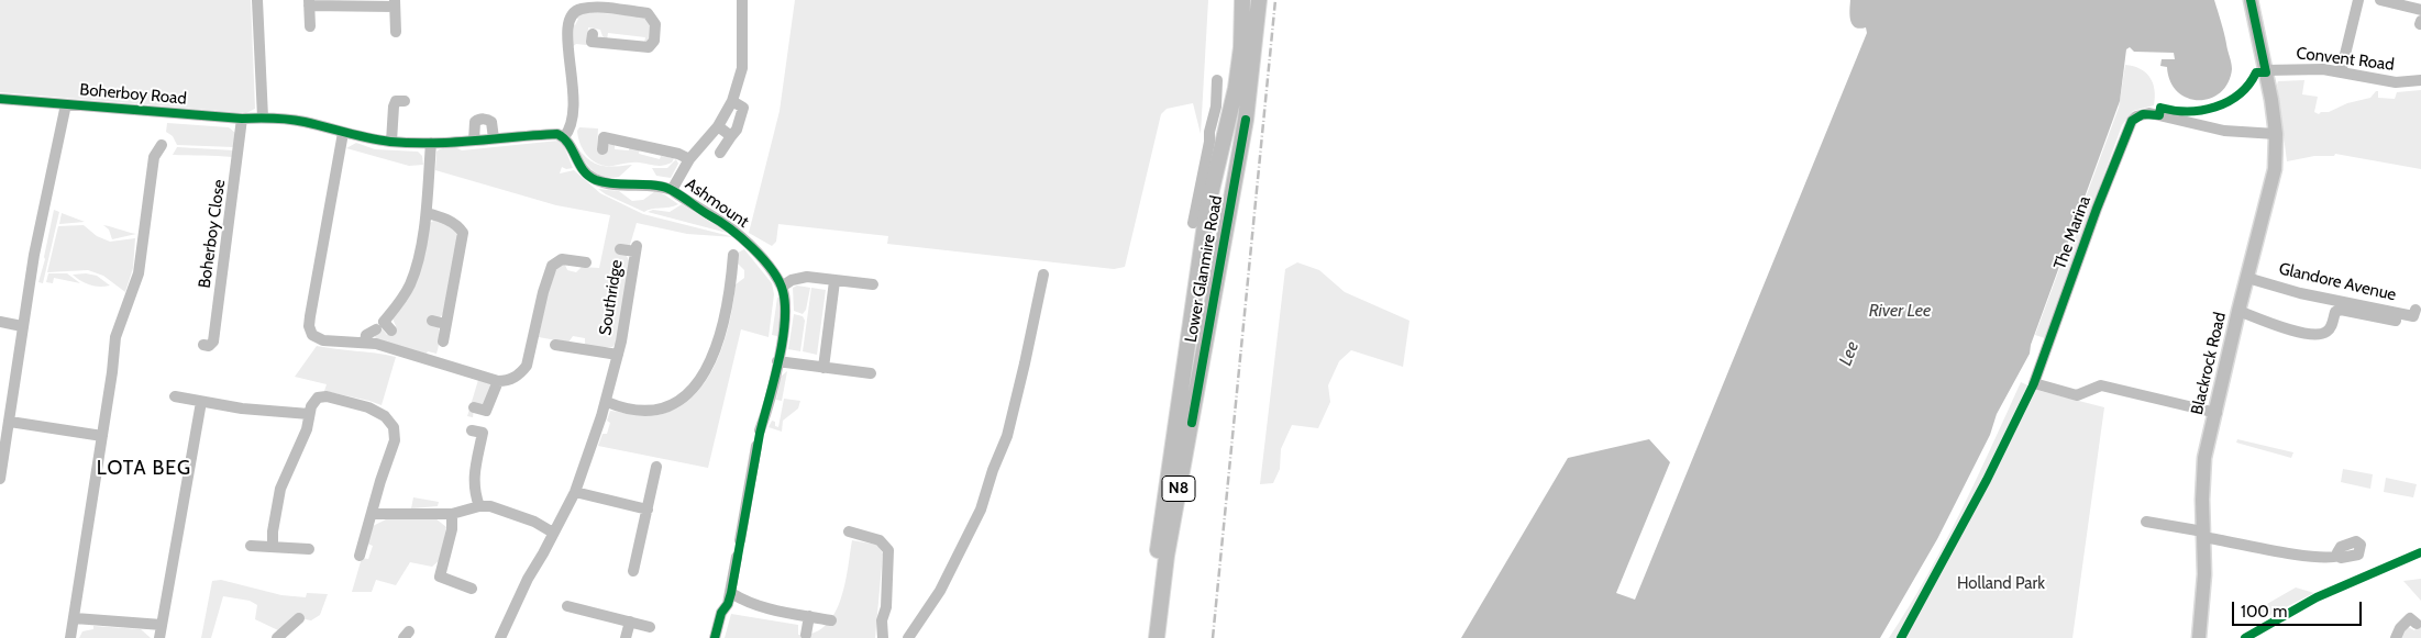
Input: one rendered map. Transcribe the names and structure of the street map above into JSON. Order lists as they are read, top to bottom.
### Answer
{
  "streets": {
    "highway": ["Lower Glanmire Road", "N8"],
    "main road": ["Blackrock Road"],
    "street": [
      "Convent Road",
      "Boherboy Road",
      "Ashmount",
      "The Marina",
      "Boherboy Close",
      "Glandore Avenue",
      "Southridge"
    ]
  },
  "crossings": [
    ["Convent Road", "Blackrock Road"],
    ["Boherboy Road", "Boherboy Close"],
    ["The Marina", "Blackrock Road"],
    ["Glandore Avenue", "Blackrock Road"]
  ],
  "districts": ["LOTA BEG"],
  "water": ["River Lee", "Lee"],
  "parks": ["Holland Park"],
  "scale_bar": "100 m"
}
